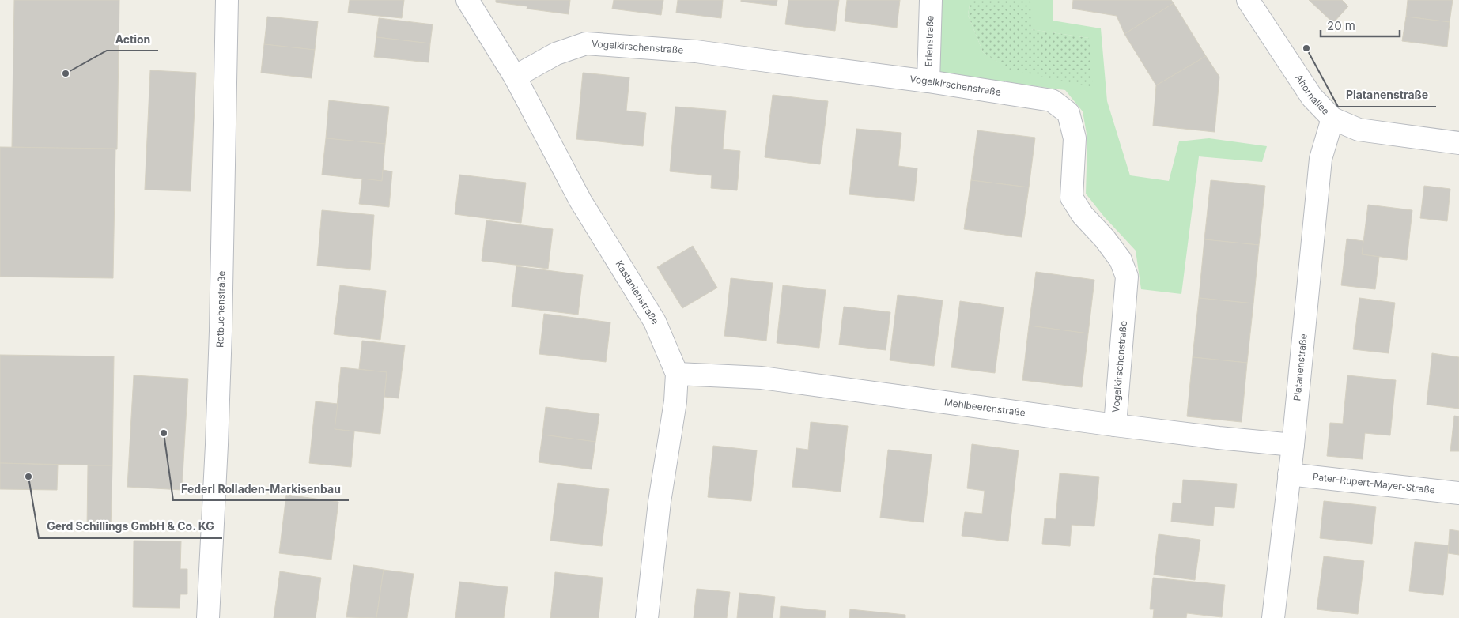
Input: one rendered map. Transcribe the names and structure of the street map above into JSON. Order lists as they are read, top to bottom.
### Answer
{
  "streets": {
    "street": [
      "Erlenstraße",
      "Vogelkirschenstraße",
      "Ahornallee",
      "Kastanienstraße",
      "Rotbuchenstraße",
      "Platanenstraße",
      "Mehlbeerenstraße",
      "Pater-Rupert-Mayer-Straße"
    ]
  },
  "crossings": [
    ["Erlenstraße", "Vogelkirschenstraße"],
    ["Vogelkirschenstraße", "Kastanienstraße"],
    ["Vogelkirschenstraße", "Mehlbeerenstraße"],
    ["Ahornallee", "Platanenstraße"],
    ["Kastanienstraße", "Mehlbeerenstraße"],
    ["Platanenstraße", "Mehlbeerenstraße"],
    ["Platanenstraße", "Pater-Rupert-Mayer-Straße"]
  ],
  "places": [
    "Platanenstraße",
    "Action",
    "Federl Rolladen-Markisenbau",
    "Gerd Schillings GmbH & Co. KG"
  ],
  "scale_bar": "20 m"
}
